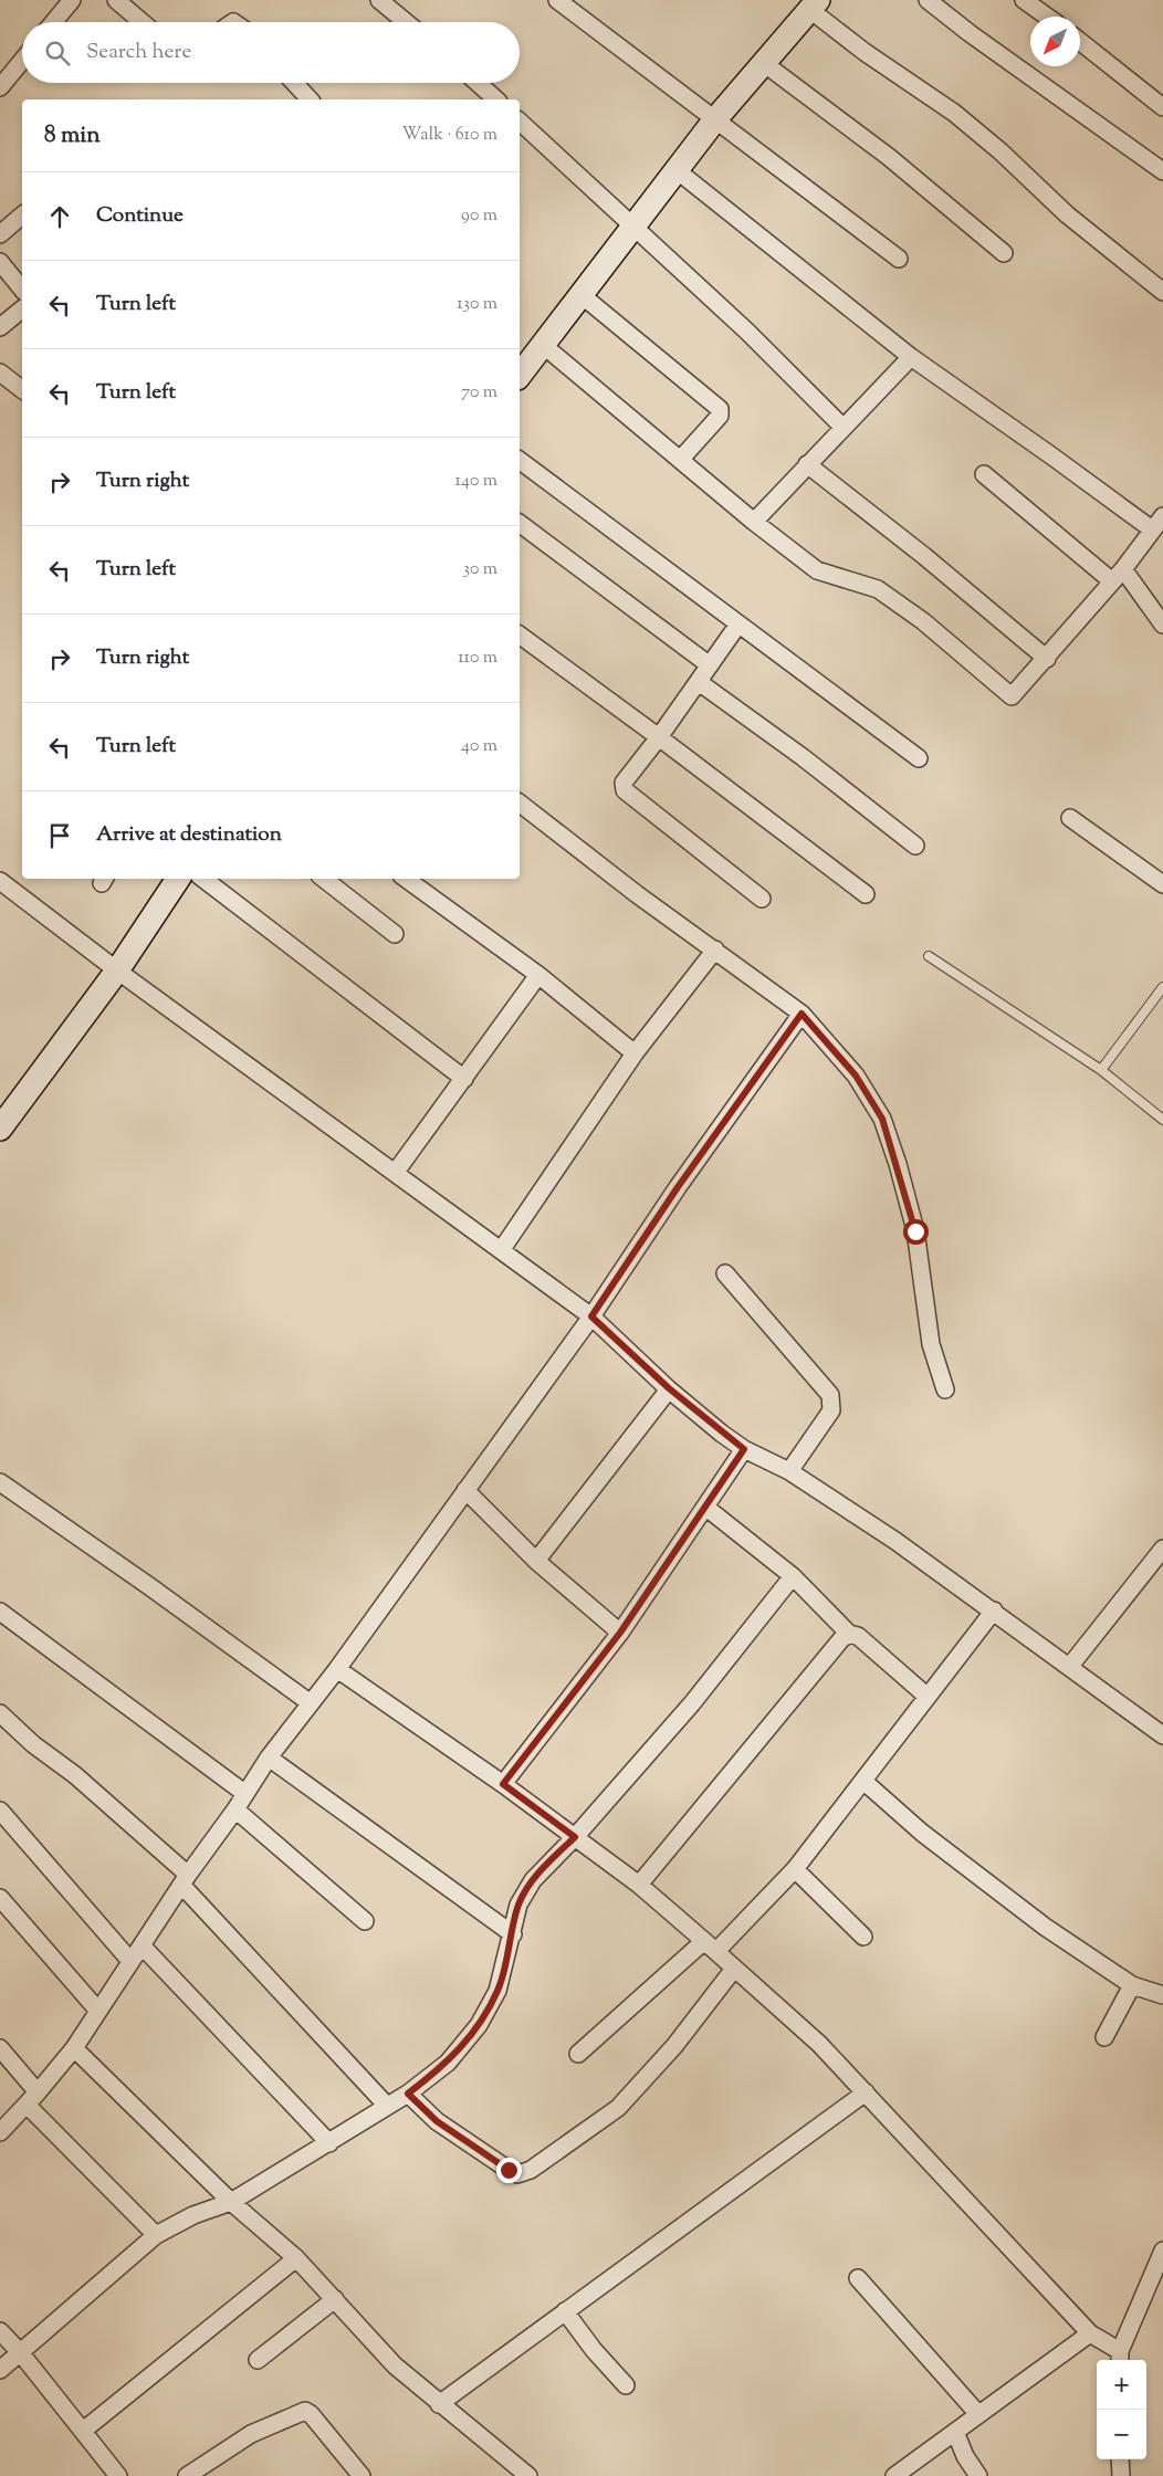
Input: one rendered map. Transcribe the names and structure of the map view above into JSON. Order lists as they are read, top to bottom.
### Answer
{
  "north": "bottom left",
  "page": {
    "search": "Search here",
    "heading": ["8 min", "Walk · 610 m"],
    "list": [
      ["Continue", "90 m"],
      ["Turn left", "130 m"],
      ["Turn left", "70 m"],
      ["Turn right", "140 m"],
      ["Turn left", "30 m"],
      ["Turn right", "110 m"],
      ["Turn left", "40 m"],
      "Arrive at destination"
    ],
    "map_buttons": ["+", "−"]
  }
}
